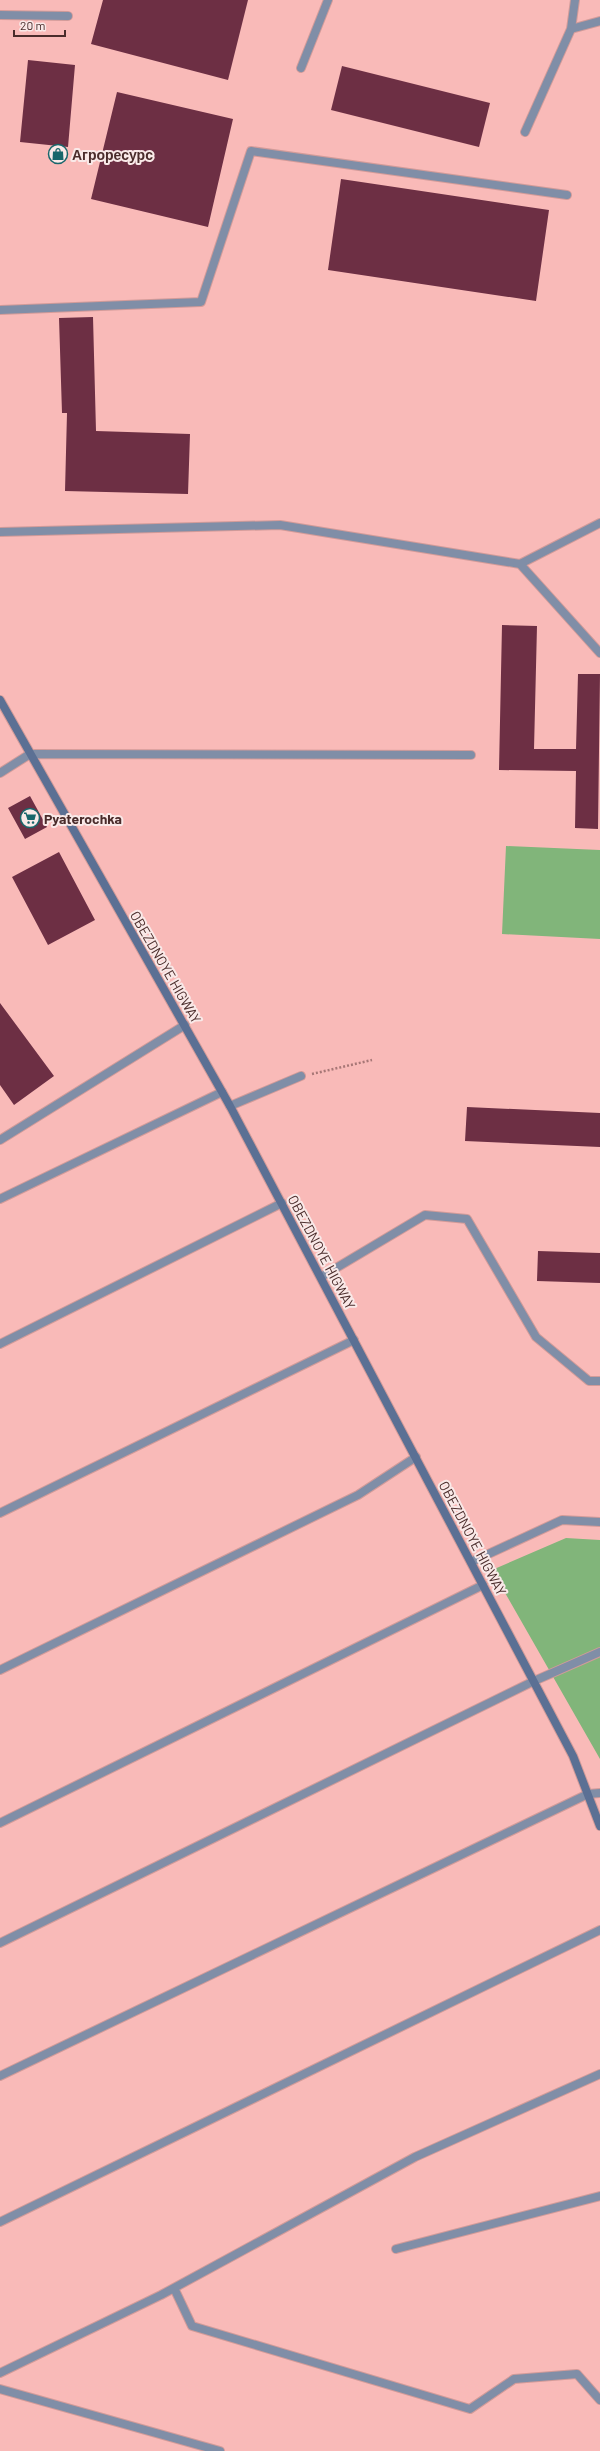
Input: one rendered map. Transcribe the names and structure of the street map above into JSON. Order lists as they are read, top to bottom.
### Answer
{
  "streets": {
    "main road": ["OBEZDNOYE HIGWAY"]
  },
  "places": {
    "shop": ["Агроресурс"],
    "supermarket": ["Pyaterochka"]
  },
  "scale_bar": "20 m"
}
